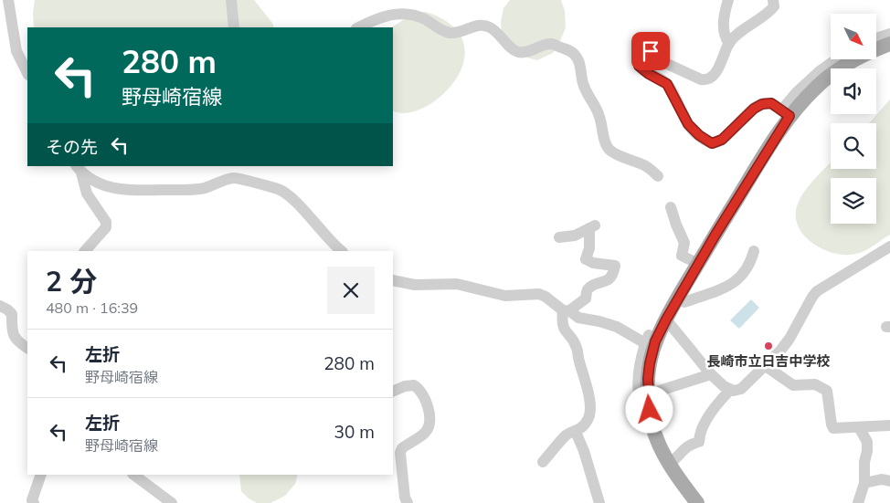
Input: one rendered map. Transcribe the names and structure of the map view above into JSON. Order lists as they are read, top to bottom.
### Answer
{
  "places": ["長崎市立日吉中学校"],
  "north": "bottom right",
  "page": {
    "turn": ["280 m", "野母崎宿線"],
    "then": "その先",
    "heading": ["2 分", "480 m · 16:39"],
    "list": [
      {
        "name": "左折",
        "note": "野母崎宿線",
        "value": "280 m"
      },
      {
        "name": "左折",
        "note": "野母崎宿線",
        "value": "30 m"
      }
    ]
  }
}
